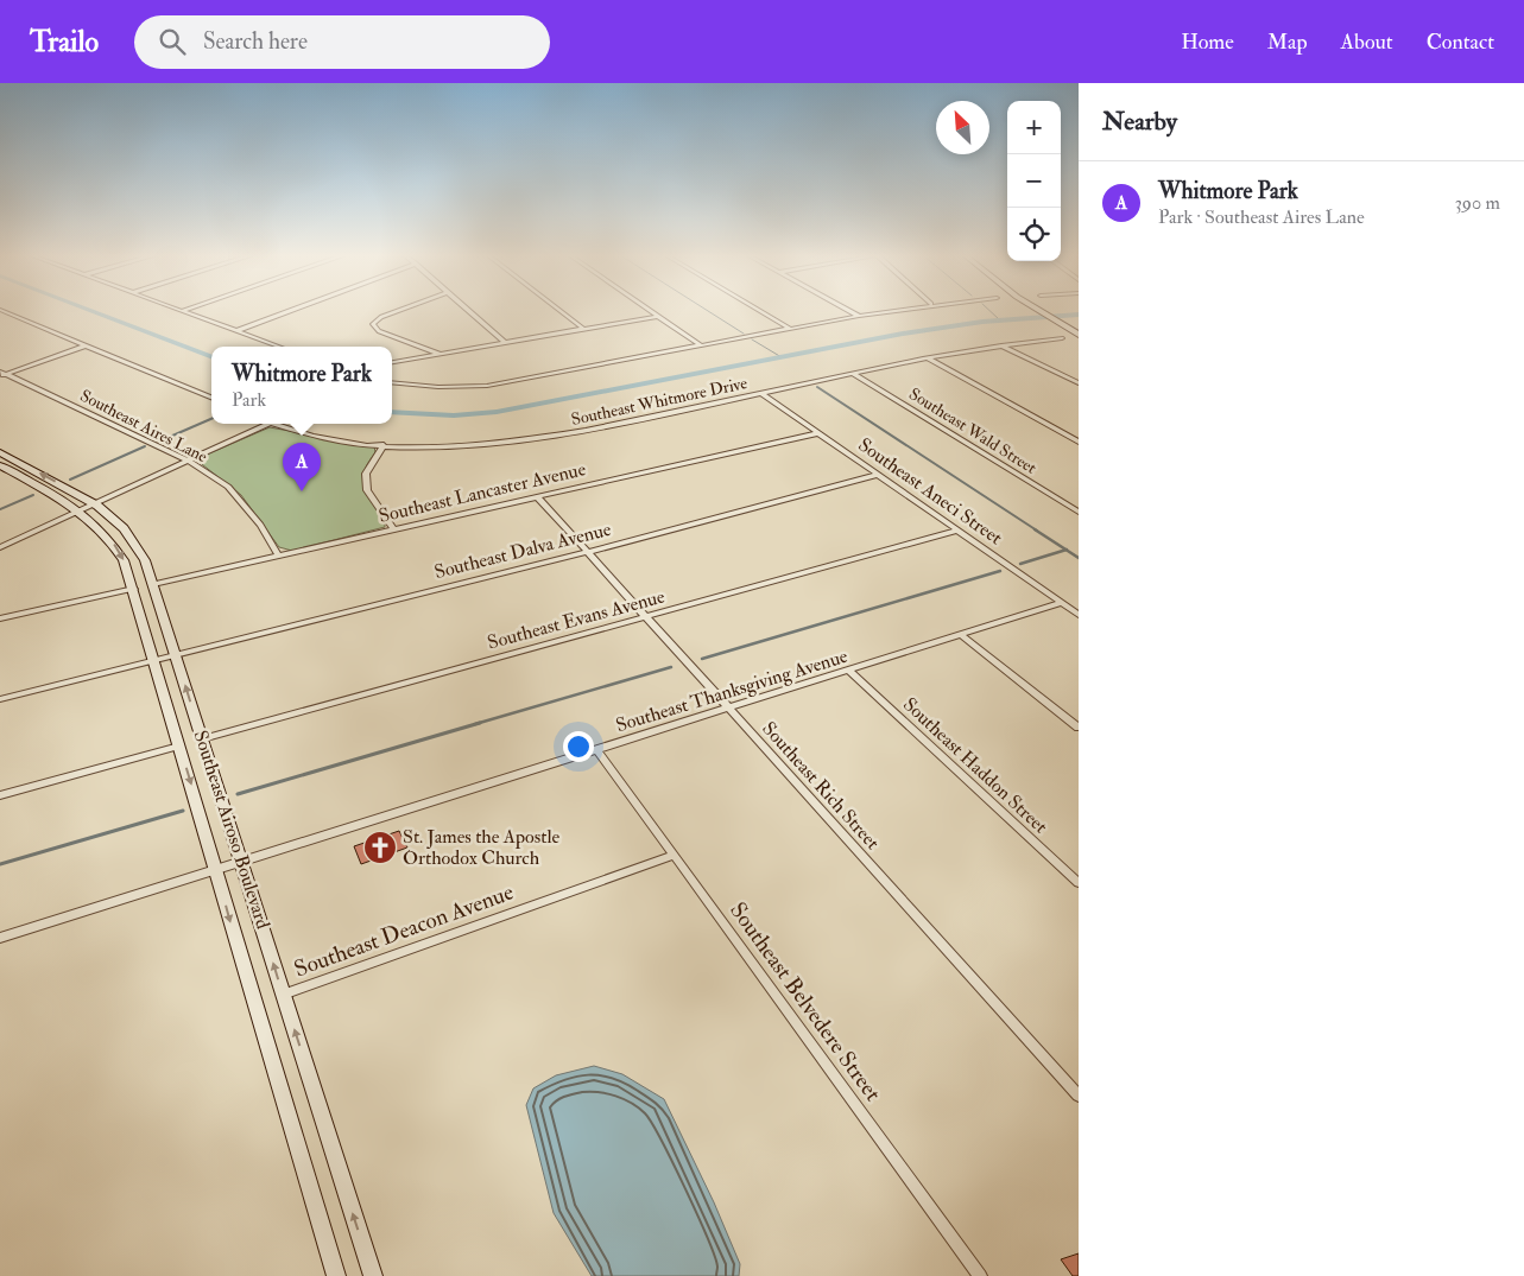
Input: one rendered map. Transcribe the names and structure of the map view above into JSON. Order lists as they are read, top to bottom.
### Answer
{
  "streets": {
    "main road": ["Southeast Airoso Boulevard"],
    "street": [
      "Southeast Whitmore Drive",
      "Southeast Aires Lane",
      "Southeast Wald Street",
      "Southeast Aneci Street",
      "Southeast Lancaster Avenue",
      "Southeast Dalva Avenue",
      "Southeast Evans Avenue",
      "Southeast Thanksgiving Avenue",
      "Southeast Haddon Street",
      "Southeast Rich Street",
      "Southeast Deacon Avenue",
      "Southeast Belvedere Street"
    ]
  },
  "crossings": [
    ["Southeast Whitmore Drive", "Southeast Wald Street"],
    ["Southeast Whitmore Drive", "Southeast Aneci Street"],
    ["Southeast Aires Lane", "Southeast Lancaster Avenue"],
    ["Southeast Aneci Street", "Southeast Lancaster Avenue"],
    ["Southeast Aneci Street", "Southeast Dalva Avenue"],
    ["Southeast Aneci Street", "Southeast Evans Avenue"],
    ["Southeast Aneci Street", "Southeast Thanksgiving Avenue"],
    ["Southeast Lancaster Avenue", "Southeast Rich Street"],
    ["Southeast Lancaster Avenue", "Southeast Airoso Boulevard"],
    ["Southeast Dalva Avenue", "Southeast Rich Street"],
    ["Southeast Dalva Avenue", "Southeast Airoso Boulevard"],
    ["Southeast Evans Avenue", "Southeast Rich Street"],
    ["Southeast Evans Avenue", "Southeast Airoso Boulevard"],
    ["Southeast Thanksgiving Avenue", "Southeast Haddon Street"],
    ["Southeast Thanksgiving Avenue", "Southeast Rich Street"],
    ["Southeast Thanksgiving Avenue", "Southeast Airoso Boulevard"],
    ["Southeast Thanksgiving Avenue", "Southeast Belvedere Street"],
    ["Southeast Airoso Boulevard", "Southeast Deacon Avenue"],
    ["Southeast Deacon Avenue", "Southeast Belvedere Street"]
  ],
  "places": {
    "church": ["St. James the Apostle Orthodox Church"]
  },
  "north": "top left",
  "page": {
    "header": "Trailo",
    "search": "Search here",
    "nav": [
      "Home",
      "Map",
      "About",
      "Contact"
    ],
    "heading": "Nearby",
    "map_buttons": ["+", "−"],
    "list": [
      {
        "mark": "A",
        "name": "Whitmore Park",
        "note": "Park · Southeast Aires Lane",
        "value": "390 m"
      }
    ],
    "popup": ["Whitmore Park", "Park"],
    "pins": "A"
  }
}
